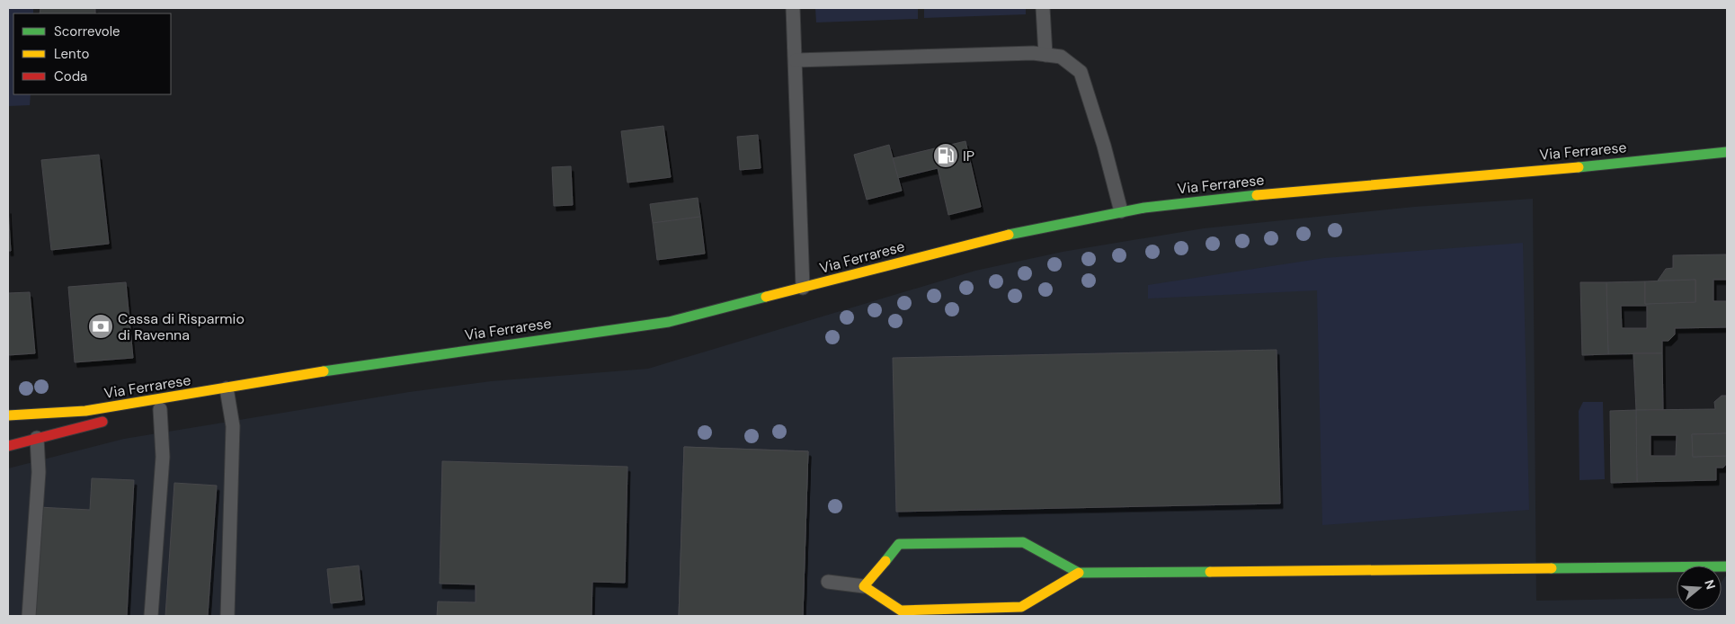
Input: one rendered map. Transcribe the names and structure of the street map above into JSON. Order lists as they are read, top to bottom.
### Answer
{
  "streets": {
    "main road": ["Via Ferrarese"]
  },
  "places": {
    "fuel station": ["IP"],
    "bank": ["Cassa di Risparmio di Ravenna"]
  },
  "legend": ["Scorrevole", "Lento", "Coda"],
  "north": "right"
}
